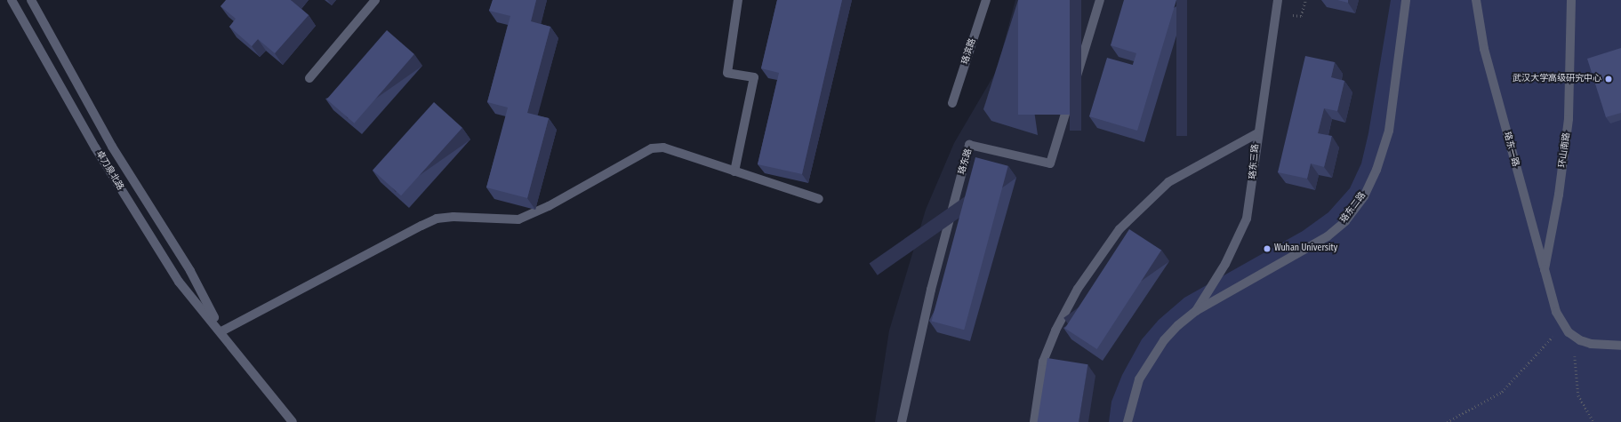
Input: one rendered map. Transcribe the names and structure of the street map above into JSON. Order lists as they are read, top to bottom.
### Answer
{
  "streets": {
    "street": [
      "珞滨路",
      "珞东一路",
      "环山南路",
      "珞东路",
      "珞东三路",
      "卓刀泉北路",
      "珞东二路"
    ]
  },
  "crossings": [
    ["珞东一路", "环山南路"],
    ["珞东三路", "珞东二路"]
  ],
  "places": ["武汉大学高级研究中心", "Wuhan University"]
}
